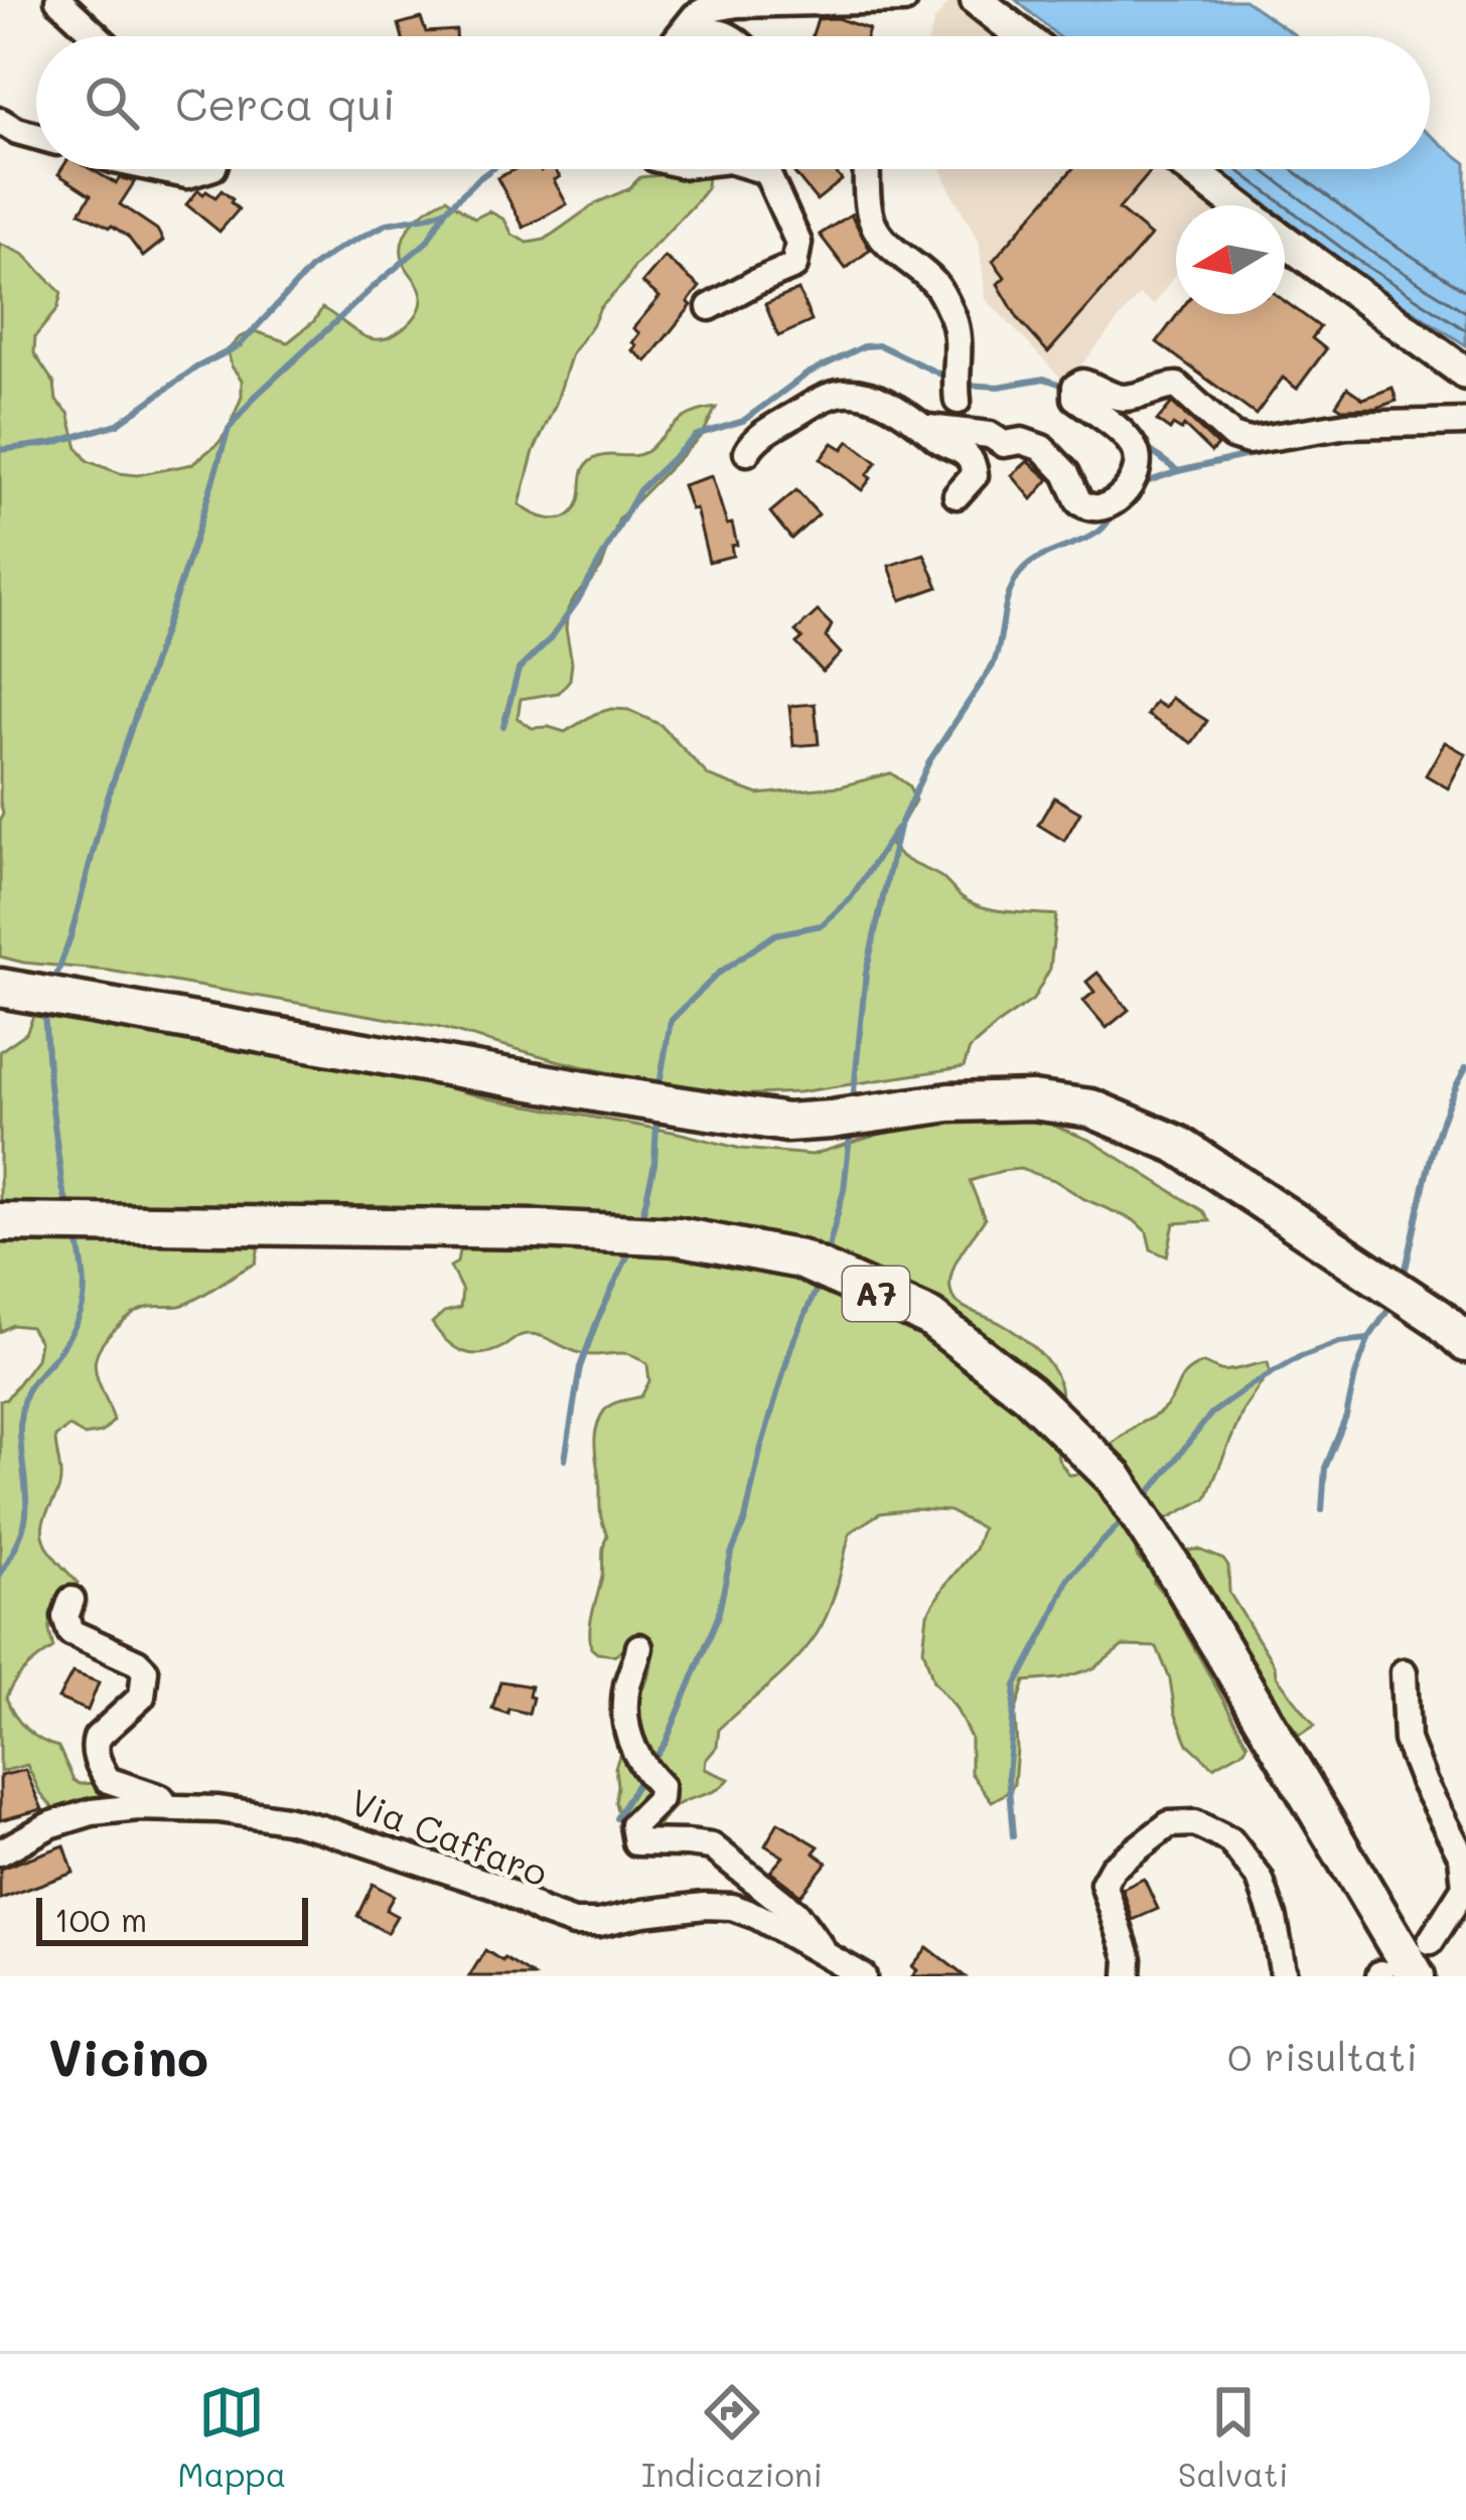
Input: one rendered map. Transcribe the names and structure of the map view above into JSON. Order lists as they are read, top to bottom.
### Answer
{
  "streets": {
    "highway": ["A7"],
    "street": ["Via Caffaro"]
  },
  "scale_bar": "100 m",
  "north": "left",
  "page": {
    "search": "Cerca qui",
    "scale": "100 m",
    "heading": ["Vicino", "0 risultati"],
    "nav": ["Mappa", "Indicazioni", "Salvati"]
  }
}
